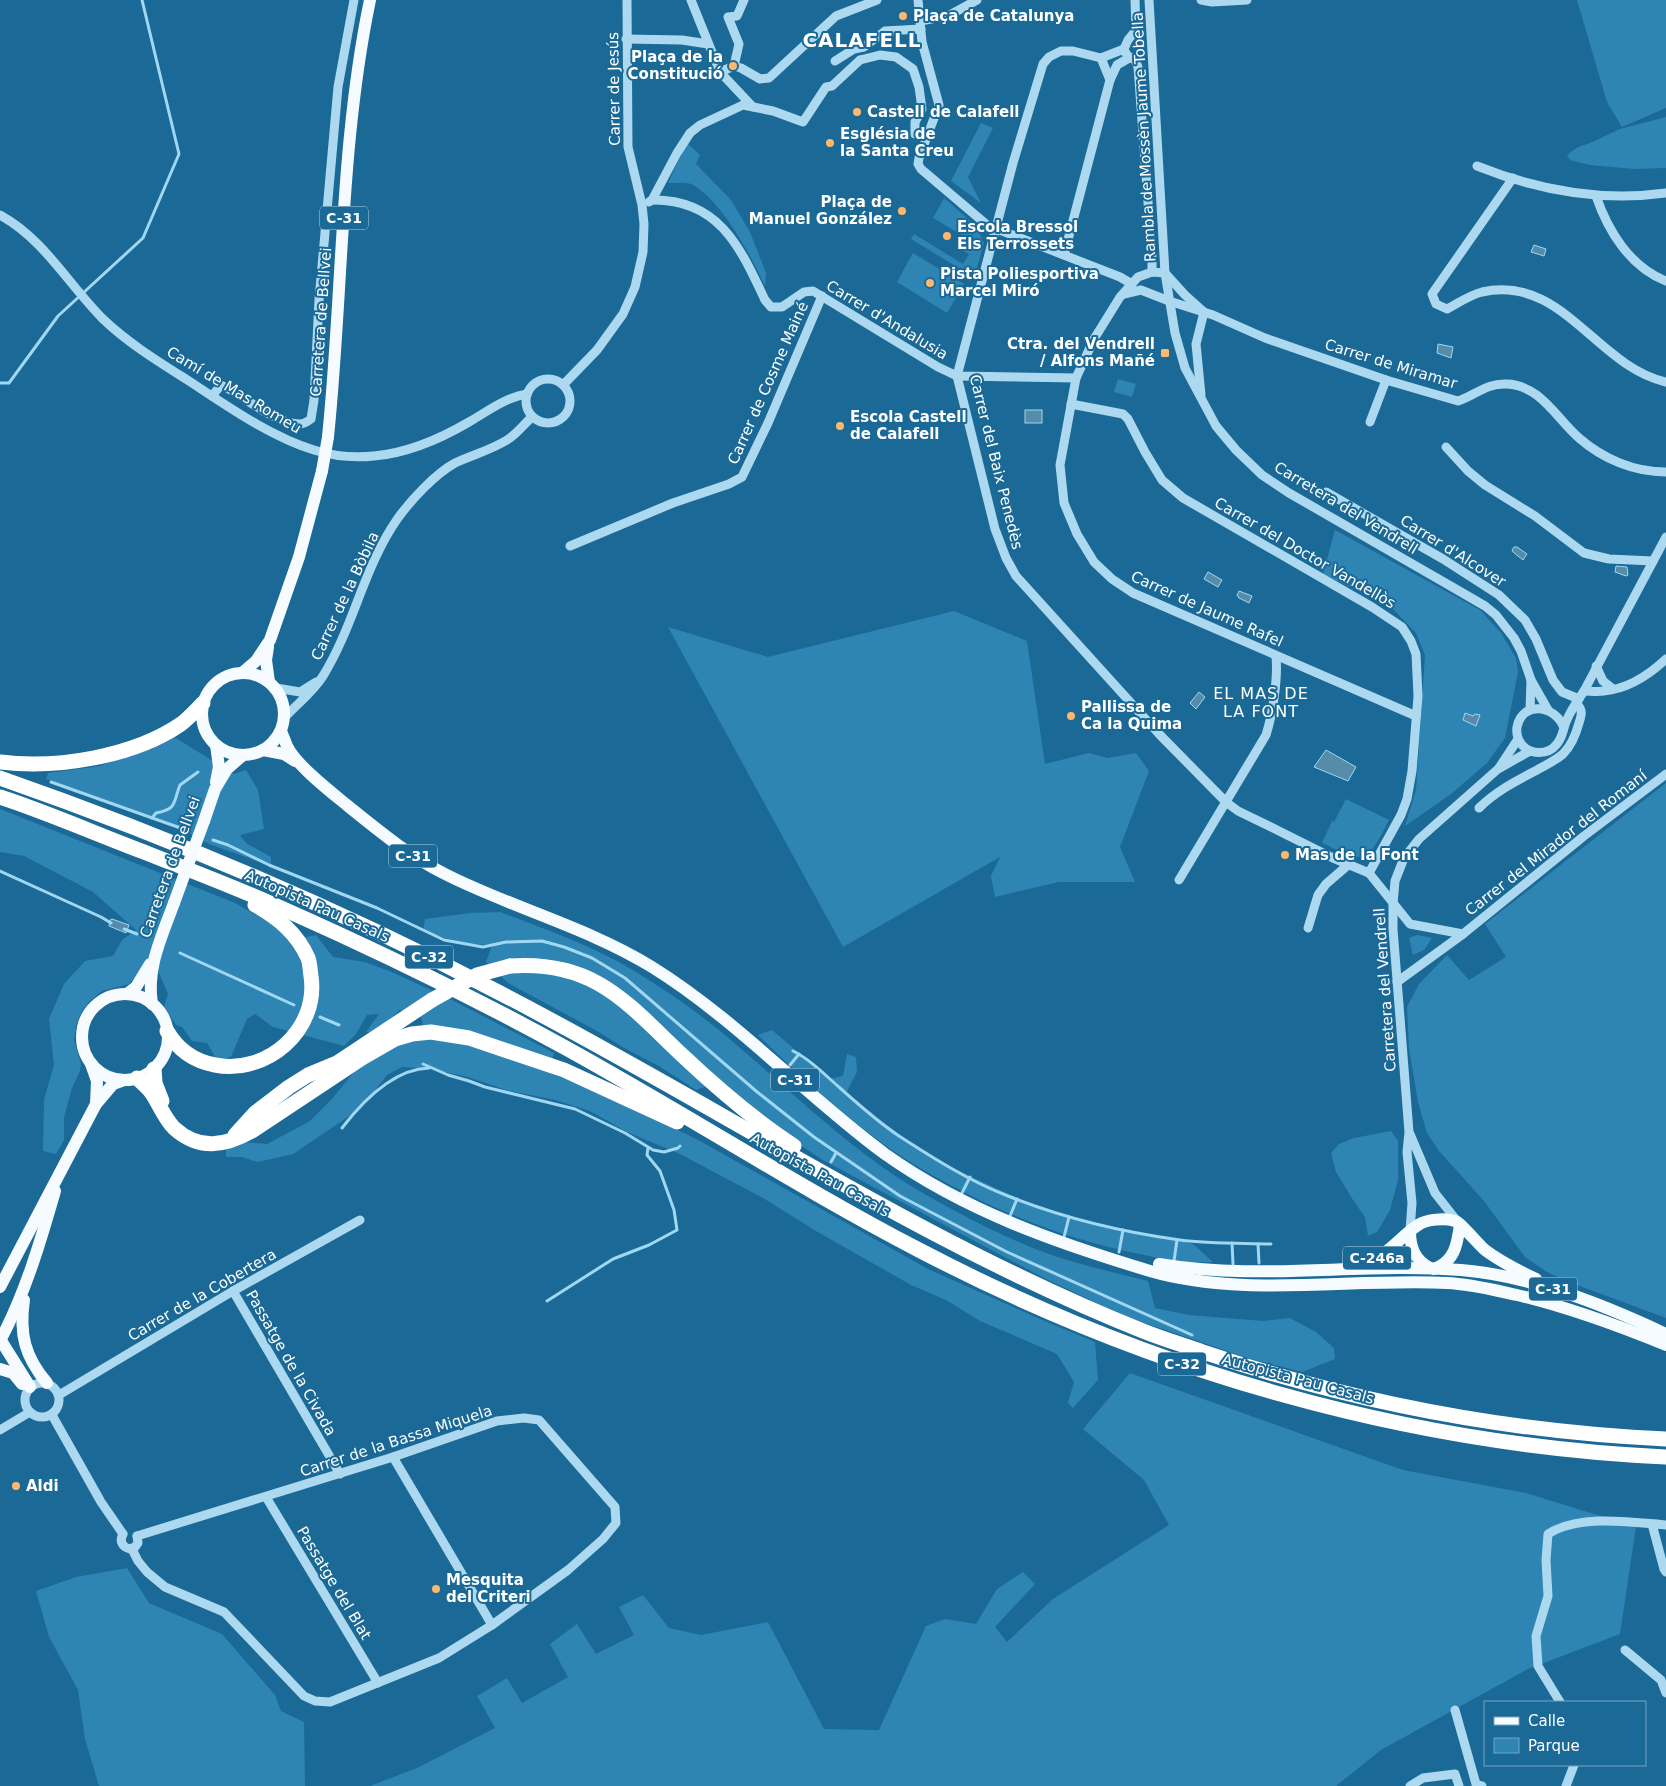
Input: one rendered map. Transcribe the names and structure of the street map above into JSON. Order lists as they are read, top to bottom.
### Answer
{
  "streets": {
    "highway": ["Autopista Pau Casals", "C-32"],
    "main road": ["C-31", "Carretera de Bellvei", "C-246a"],
    "street": [
      "Carrer de Jesús",
      "Rambla de Mossèn Jaume Tobella",
      "Carrer d'Andalusia",
      "Carrer de Miramar",
      "Carrer de Cosme Mainé",
      "Camí de Mas Romeu",
      "Carrer del Baix Penedès",
      "Carretera del Vendrell",
      "Carrer d'Alcover",
      "Carrer del Doctor Vandellòs",
      "Carrer de la Bòbila",
      "Carrer de Jaume Rafel",
      "Carrer del Mirador del Romaní",
      "Carrer de la Cobertera",
      "Passatge de la Civada",
      "Carrer de la Bassa Miquela",
      "Passatge del Blat"
    ]
  },
  "crossings": [
    ["Rambla de Mossèn Jaume Tobella", "Carretera del Vendrell"],
    ["C-31", "Carretera de Bellvei"],
    ["C-31", "Carretera del Vendrell"],
    ["C-31", "Carrer de la Bòbila"],
    ["C-31", "C-246a"],
    ["Carrer d'Andalusia", "Carrer de Cosme Mainé"],
    ["Carrer d'Andalusia", "Carrer del Baix Penedès"],
    ["Carrer d'Andalusia", "Carrer de Jaume Rafel"],
    ["Carretera de Bellvei", "Carrer de la Bòbila"],
    ["Camí de Mas Romeu", "Carrer de la Bòbila"],
    ["Carrer del Baix Penedès", "Carrer del Doctor Vandellòs"],
    ["Carretera del Vendrell", "Carrer del Mirador del Romaní"],
    ["Carretera del Vendrell", "C-246a"],
    ["Carrer del Doctor Vandellòs", "Carrer de Jaume Rafel"],
    ["Carrer de la Cobertera", "Passatge de la Civada"],
    ["Passatge de la Civada", "Carrer de la Bassa Miquela"],
    ["Carrer de la Bassa Miquela", "Passatge del Blat"]
  ],
  "districts": ["CALAFELL", "EL MAS DE LA FONT"],
  "places": {
    "other": [
      "Plaça de Catalunya",
      "Plaça de la Constitució",
      "Castell de Calafell",
      "Església de la Santa Creu",
      "Plaça de Manuel González",
      "Escola Bressol Els Terrossets",
      "Pista Poliesportiva Marcel Miró",
      "Escola Castell de Calafell",
      "Pallissa de Ca la Quima",
      "Mas de la Font",
      "Aldi",
      "Mesquita del Criteri"
    ],
    "transit": ["Ctra. del Vendrell / Alfons Mañé"]
  },
  "legend": ["Calle", "Parque"]
}
